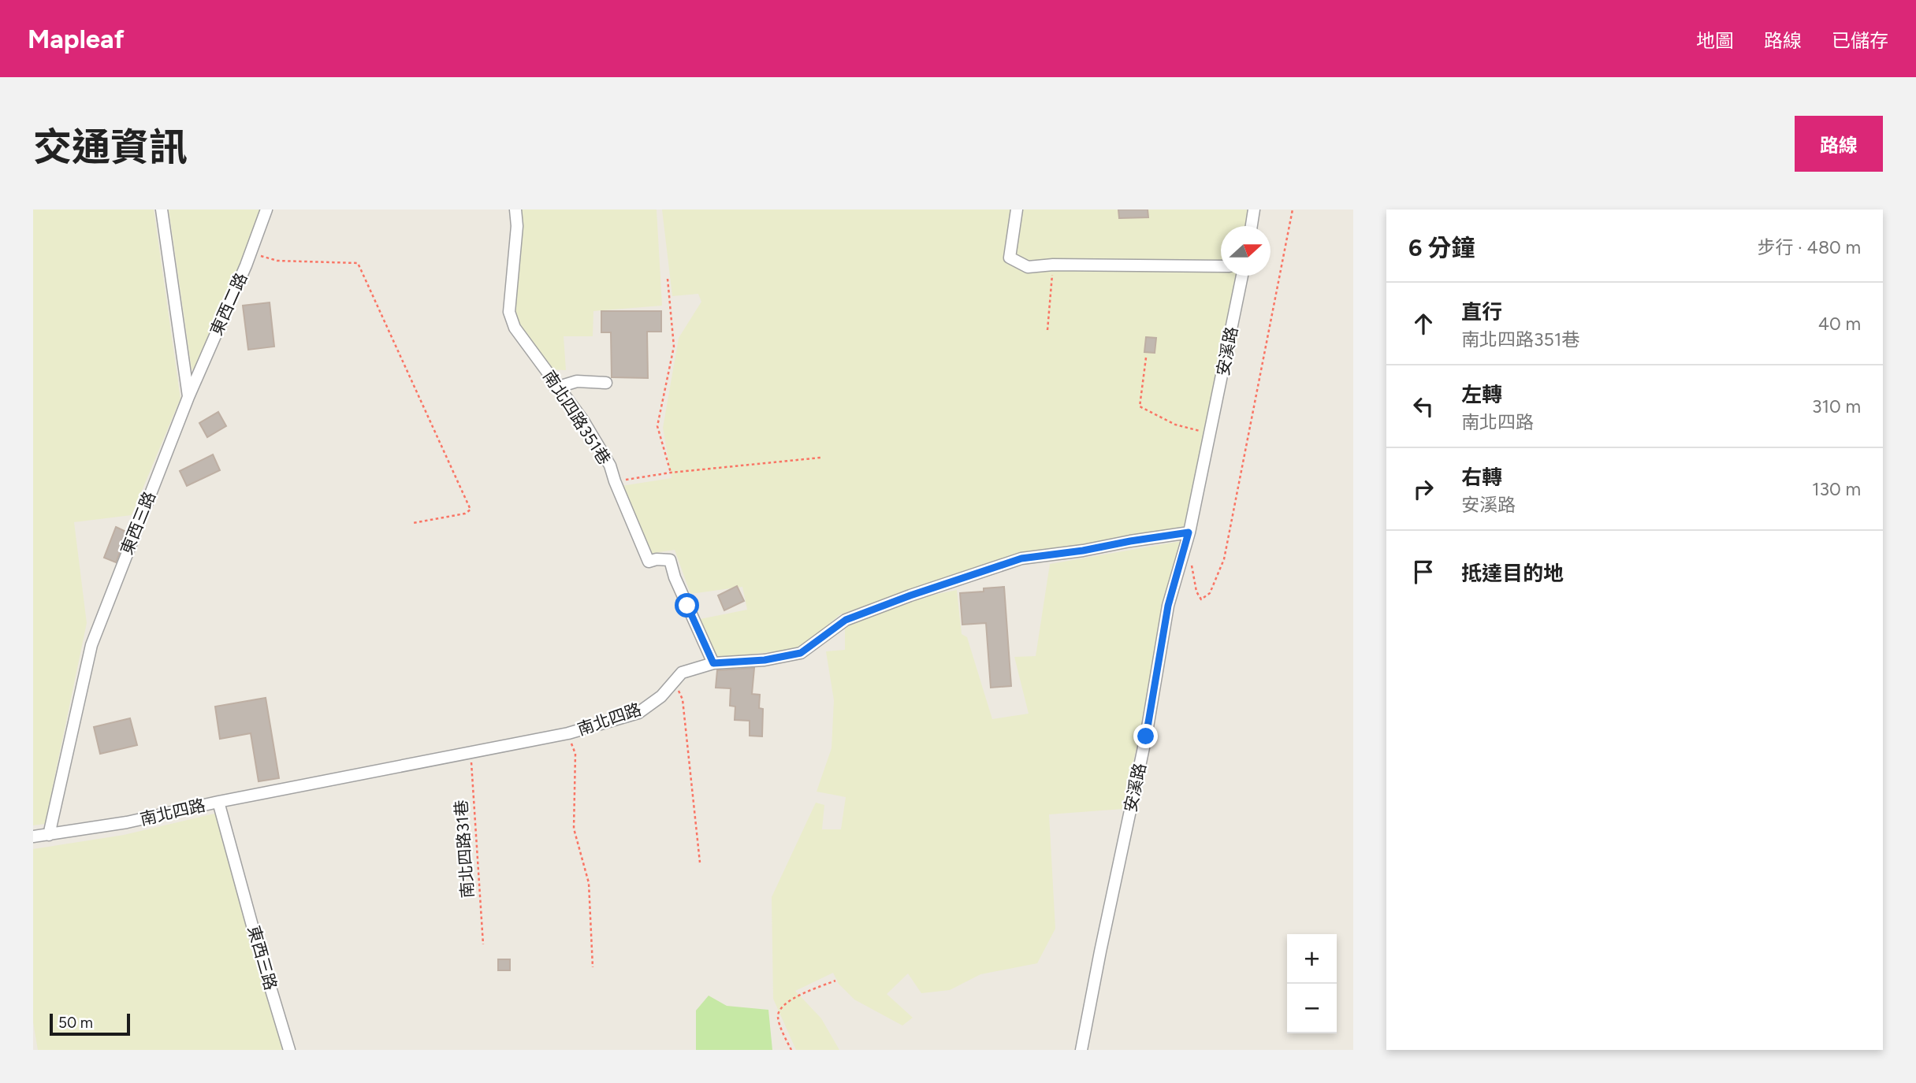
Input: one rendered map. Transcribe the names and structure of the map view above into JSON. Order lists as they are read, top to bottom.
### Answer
{
  "streets": {
    "street": [
      "東西二路",
      "安溪路",
      "南北四路351巷",
      "東西三路",
      "南北四路"
    ],
    "path": ["南北四路31巷"]
  },
  "crossings": [
    ["東西二路", "東西三路"],
    ["安溪路", "南北四路"],
    ["南北四路351巷", "南北四路"],
    ["東西三路", "南北四路"],
    ["南北四路", "南北四路31巷"]
  ],
  "scale_bar": "50 m",
  "north": "right",
  "page": {
    "header": "Mapleaf",
    "nav": ["地圖", "路線", "已儲存"],
    "title": "交通資訊",
    "buttons": "路線",
    "heading": ["6 分鐘", "步行 · 480 m"],
    "list": [
      ["直行", "南北四路351巷", "40 m"],
      ["左轉", "南北四路", "310 m"],
      ["右轉", "安溪路", "130 m"],
      "抵達目的地"
    ],
    "map_buttons": ["+", "−"],
    "scale": "50 m"
  }
}
